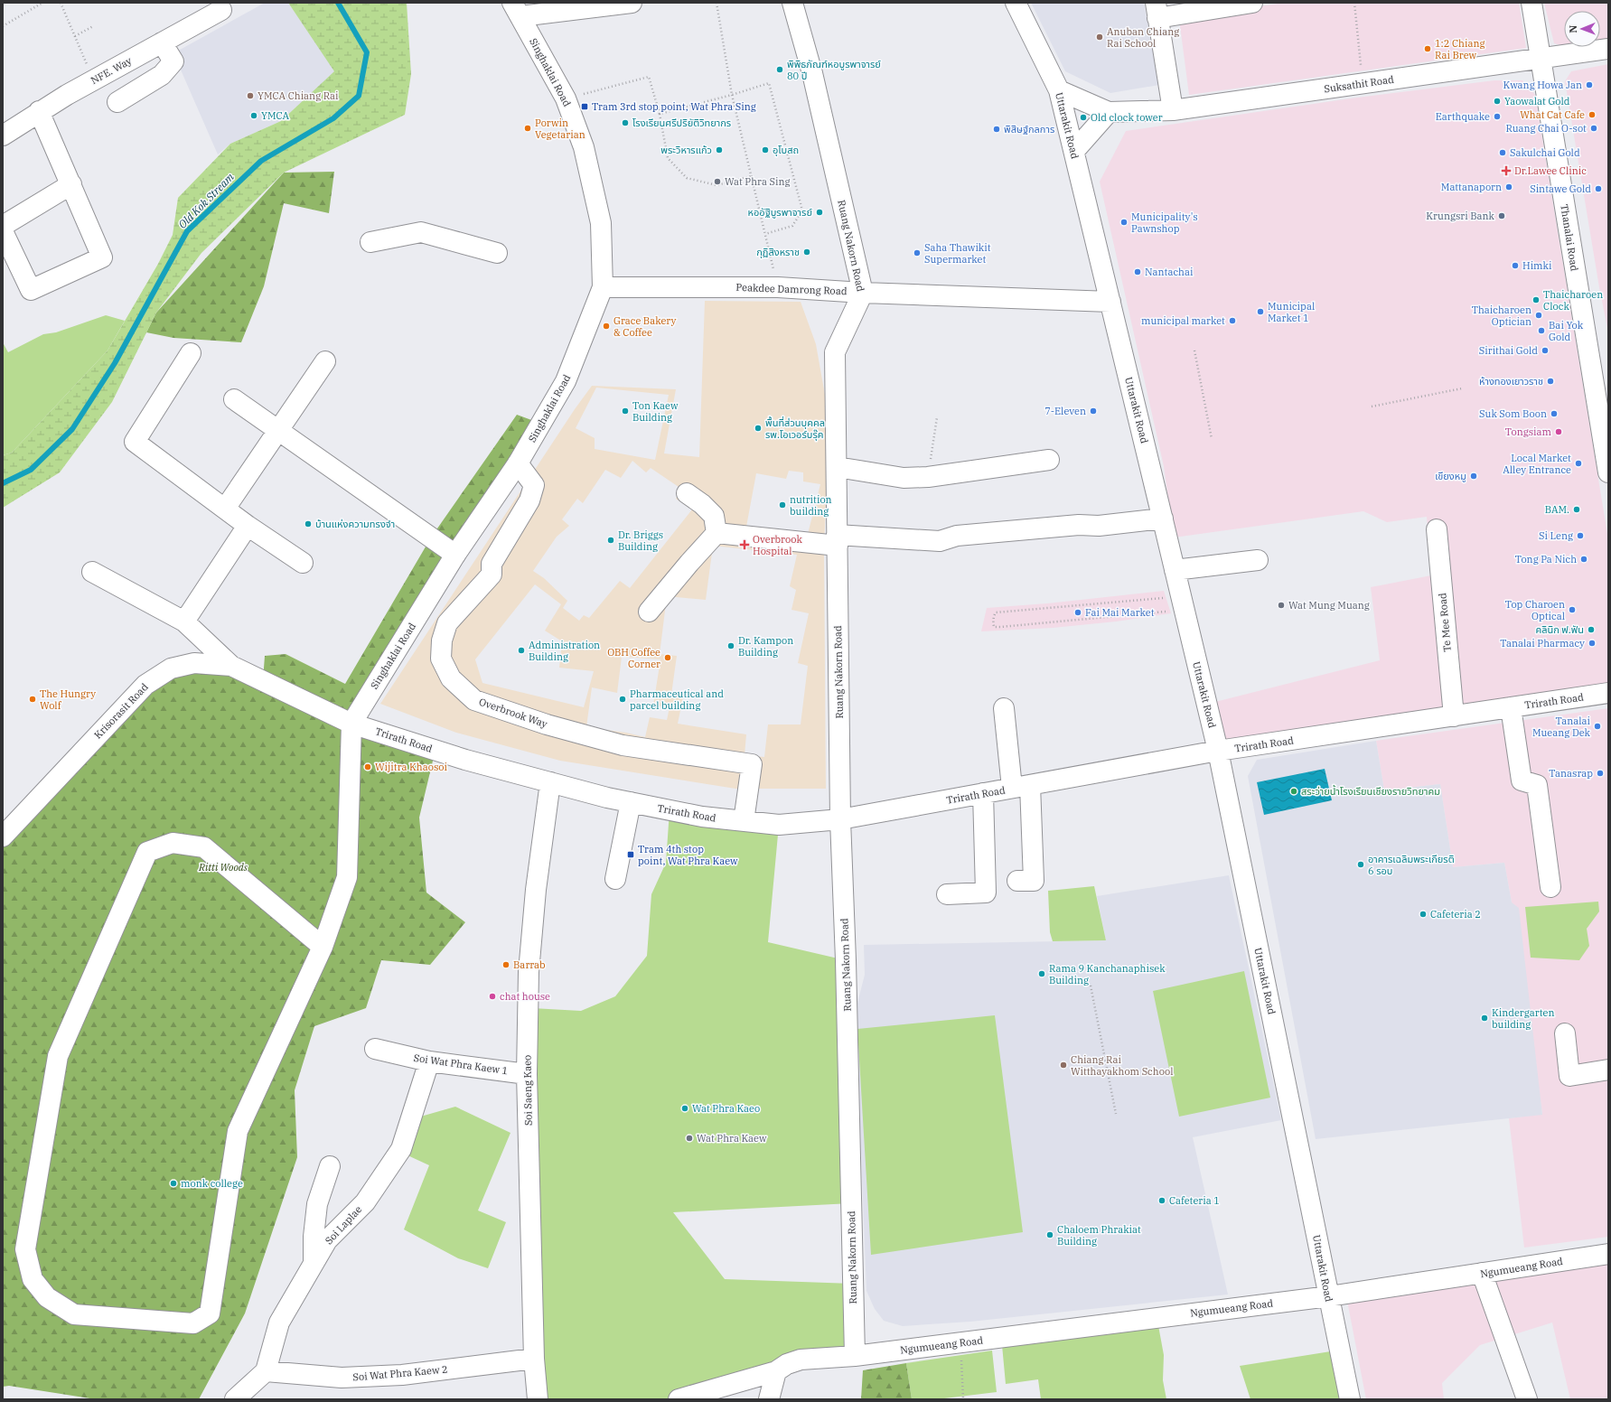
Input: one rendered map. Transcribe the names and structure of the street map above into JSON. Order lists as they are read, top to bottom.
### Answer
{
  "streets": {
    "street": [
      "NFE. Way",
      "Singhaklai Road",
      "Suksathit Road",
      "Uttarakit Road",
      "Thanalai Road",
      "Ruang Nakorn Road",
      "Peakdee Damrong Road",
      "Te Mee Road",
      "Trirath Road",
      "Krisorasit Road",
      "Overbrook Way",
      "Soi Wat Phra Kaew 1",
      "Soi Saeng Kaeo",
      "Soi Laplae",
      "Ngumueang Road",
      "Soi Wat Phra Kaew 2"
    ]
  },
  "crossings": [
    ["Singhaklai Road", "Peakdee Damrong Road"],
    ["Singhaklai Road", "Trirath Road"],
    ["Singhaklai Road", "Krisorasit Road"],
    ["Singhaklai Road", "Overbrook Way"],
    ["Suksathit Road", "Uttarakit Road"],
    ["Suksathit Road", "Thanalai Road"],
    ["Uttarakit Road", "Peakdee Damrong Road"],
    ["Uttarakit Road", "Trirath Road"],
    ["Uttarakit Road", "Ngumueang Road"],
    ["Ruang Nakorn Road", "Peakdee Damrong Road"],
    ["Ruang Nakorn Road", "Trirath Road"],
    ["Ruang Nakorn Road", "Ngumueang Road"],
    ["Te Mee Road", "Trirath Road"],
    ["Trirath Road", "Krisorasit Road"],
    ["Trirath Road", "Overbrook Way"],
    ["Trirath Road", "Soi Saeng Kaeo"],
    ["Soi Wat Phra Kaew 1", "Soi Saeng Kaeo"],
    ["Soi Wat Phra Kaew 1", "Soi Laplae"],
    ["Soi Saeng Kaeo", "Soi Wat Phra Kaew 2"],
    ["Soi Laplae", "Soi Wat Phra Kaew 2"]
  ],
  "water": ["Old Kok Stream"],
  "parks": ["Ritti Woods"],
  "places": {
    "other": [
      "Anuban Chiang Rai School",
      "1:2 Chiang Rai Brew",
      "พิพิธภัณฑ์หอบูรพาจารย์ 80 ปี",
      "Kwang Howa Jan",
      "YMCA Chiang Rai",
      "Yaowalat Gold",
      "What Cat Cafe",
      "YMCA",
      "Earthquake",
      "Old clock tower",
      "โรงเรียนศรีปริยัติวิทยากร",
      "Porwin Vegetarian",
      "Ruang Chai O-sot",
      "พิสิษฐ์กลการ",
      "พระวิหารแก้ว",
      "อุโบสถ",
      "Sakulchai Gold",
      "Wat Phra Sing",
      "Mattanaporn",
      "Sintawe Gold",
      "หออัฐิบูรพาจารย์",
      "Krungsri Bank",
      "Municipality's Pawnshop",
      "กุฏิสิงหราช",
      "Saha Thawikit Supermarket",
      "Himki",
      "Nantachai",
      "Thaicharoen Clock",
      "Municipal Market 1",
      "Thaicharoen Optician",
      "municipal market",
      "Grace Bakery & Coffee",
      "Bai Yok Gold",
      "Sirithai Gold",
      "ห้างทองเยาวราช",
      "Ton Kaew Building",
      "7-Eleven",
      "Suk Som Boon",
      "พื้นที่ส่วนบุคคล รพ.โอเวอร์บรุ๊ค",
      "Tongsiam",
      "Local Market Alley Entrance",
      "เขียงหมู",
      "nutrition building",
      "BAM.",
      "บ้านแห่งความทรงจำ",
      "Si Leng",
      "Dr. Briggs Building",
      "Tong Pa Nich",
      "Wat Mung Muang",
      "Top Charoen Optical",
      "Fai Mai Market",
      "คลินิก ฟ.ฟัน",
      "Tanalai Pharmacy",
      "Dr. Kampon Building",
      "Administration Building",
      "OBH Coffee Corner",
      "The Hungry Wolf",
      "Pharmaceutical and parcel building",
      "Tanalai Mueang Dek",
      "Wijitra Khaosoi",
      "Tanasrap",
      "สระว่ายน้ำโรงเรียนเชียงรายวิทยาคม",
      "อาคารเฉลิมพระเกียรติ 6 รอบ",
      "Cafeteria 2",
      "Barrab",
      "Rama 9 Kanchanaphisek Building",
      "chat house",
      "Kindergarten building",
      "Chiang Rai Witthayakhom School",
      "Wat Phra Kaeo",
      "Wat Phra Kaew",
      "monk college",
      "Cafeteria 1",
      "Chaloem Phrakiat Building"
    ],
    "transit": ["Tram 3rd stop point, Wat Phra Sing", "Tram 4th stop point, Wat Phra Kaew"],
    "health": ["Dr.Lawee Clinic", "Overbrook Hospital"]
  },
  "north": "left"
}
